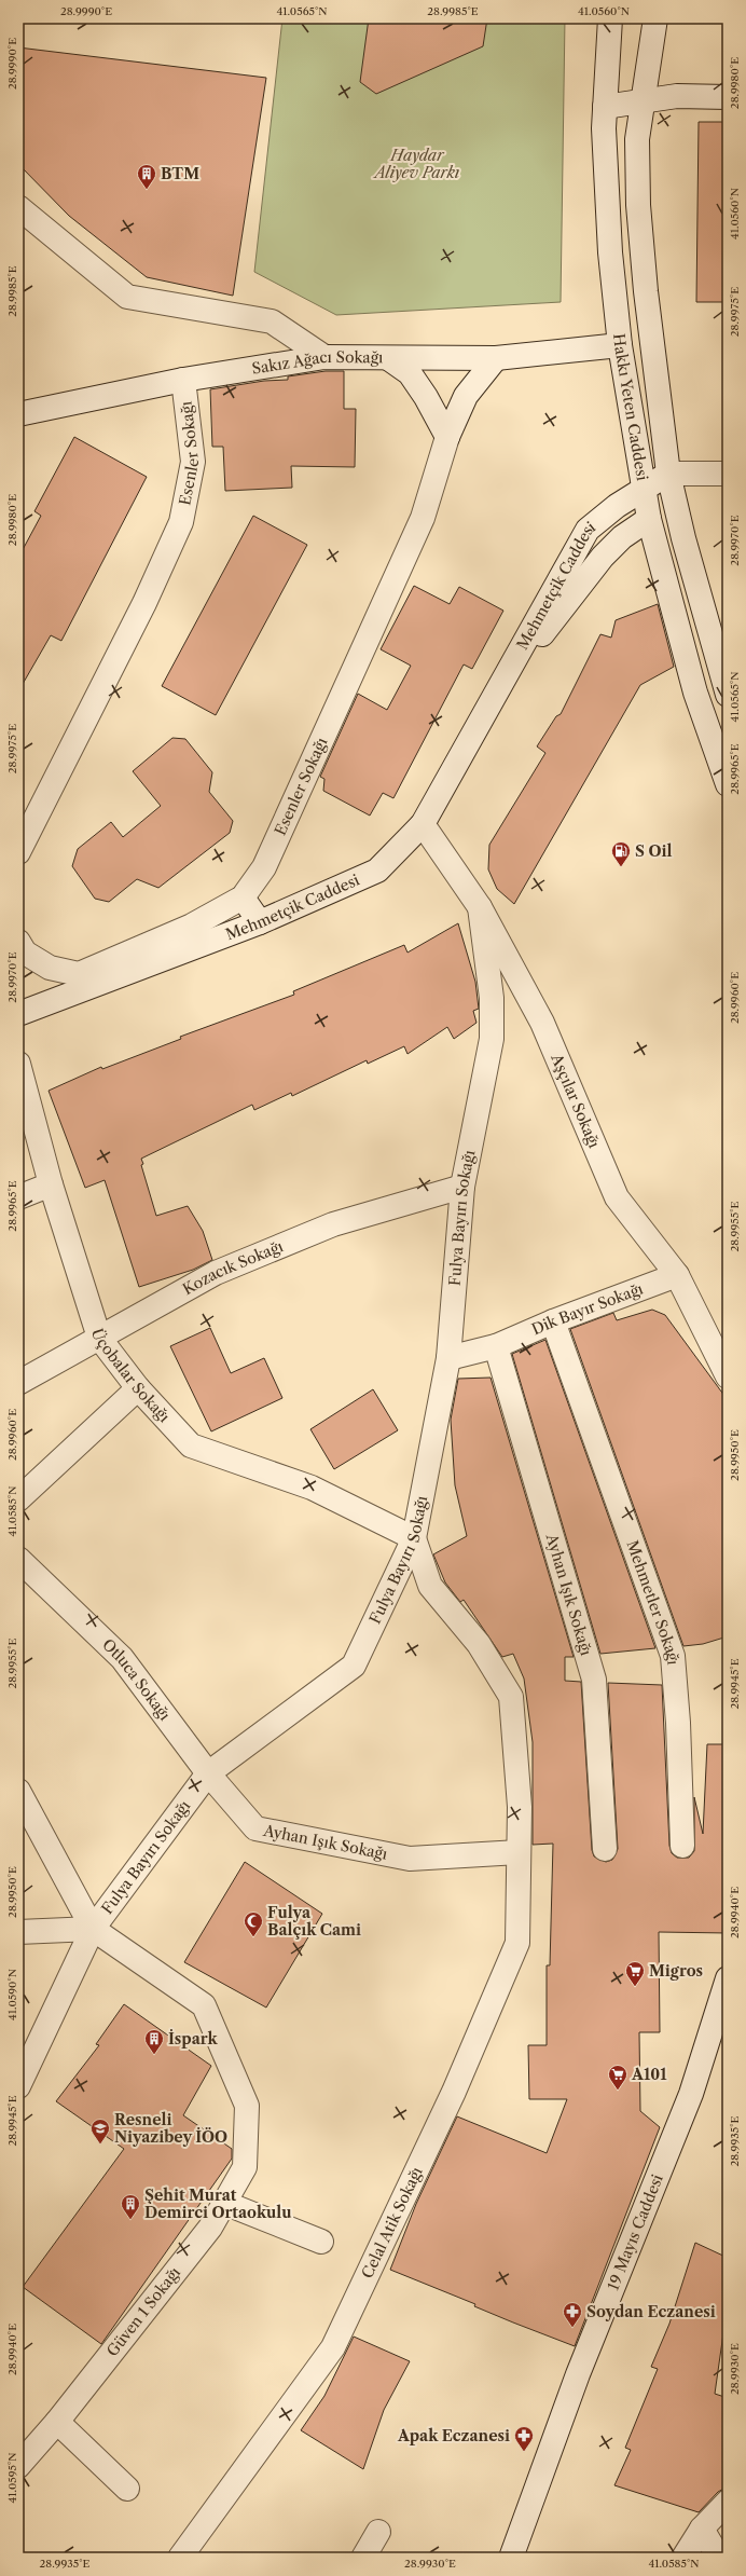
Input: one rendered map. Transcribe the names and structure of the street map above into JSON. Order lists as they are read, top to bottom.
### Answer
{
  "streets": {
    "street": [
      "Sakız Ağacı Sokağı",
      "Hakkı Yeten Caddesi",
      "Esenler Sokağı",
      "Mehmetçik Caddesi",
      "Aşçılar Sokağı",
      "Fulya Bayırı Sokağı",
      "Kozacık Sokağı",
      "Dik Bayır Sokağı",
      "Üçobalar Sokağı",
      "Ayhan Işık Sokağı",
      "Mehmetler Sokağı",
      "Otluca Sokağı",
      "Celal Atik Sokağı",
      "19 Mayıs Caddesi",
      "Güven 1 Sokağı"
    ]
  },
  "crossings": [
    ["Sakız Ağacı Sokağı", "Hakkı Yeten Caddesi"],
    ["Sakız Ağacı Sokağı", "Esenler Sokağı"],
    ["Hakkı Yeten Caddesi", "Mehmetçik Caddesi"],
    ["Mehmetçik Caddesi", "Aşçılar Sokağı"],
    ["Aşçılar Sokağı", "Fulya Bayırı Sokağı"],
    ["Aşçılar Sokağı", "Dik Bayır Sokağı"],
    ["Fulya Bayırı Sokağı", "Kozacık Sokağı"],
    ["Fulya Bayırı Sokağı", "Dik Bayır Sokağı"],
    ["Fulya Bayırı Sokağı", "Üçobalar Sokağı"],
    ["Fulya Bayırı Sokağı", "Ayhan Işık Sokağı"],
    ["Fulya Bayırı Sokağı", "Otluca Sokağı"],
    ["Fulya Bayırı Sokağı", "Celal Atik Sokağı"],
    ["Fulya Bayırı Sokağı", "Güven 1 Sokağı"],
    ["Kozacık Sokağı", "Üçobalar Sokağı"],
    ["Dik Bayır Sokağı", "Ayhan Işık Sokağı"],
    ["Dik Bayır Sokağı", "Mehmetler Sokağı"],
    ["Üçobalar Sokağı", "Celal Atik Sokağı"],
    ["Ayhan Işık Sokağı", "Otluca Sokağı"],
    ["Ayhan Işık Sokağı", "Celal Atik Sokağı"]
  ],
  "parks": ["Haydar Aliyev Parkı"],
  "places": {
    "building": ["BTM", "İspark", "Şehit Murat Demirci Ortaokulu"],
    "fuel station": ["S Oil"],
    "mosque": ["Fulya Balçık Cami"],
    "supermarket": ["Migros", "A101"],
    "school or university": ["Resneli Niyazibey İÖO"],
    "pharmacy": ["Soydan Eczanesi", "Apak Eczanesi"]
  },
  "coordinates": [
    "28.9990°E",
    "41.0565°N",
    "28.9985°E",
    "41.0560°N",
    "28.9980°E",
    "28.9975°E",
    "28.9970°E",
    "28.9965°E",
    "28.9960°E",
    "28.9955°E",
    "28.9950°E",
    "41.0585°N",
    "28.9945°E",
    "28.9940°E",
    "41.0590°N",
    "28.9935°E",
    "28.9930°E",
    "41.0595°N"
  ]
}
